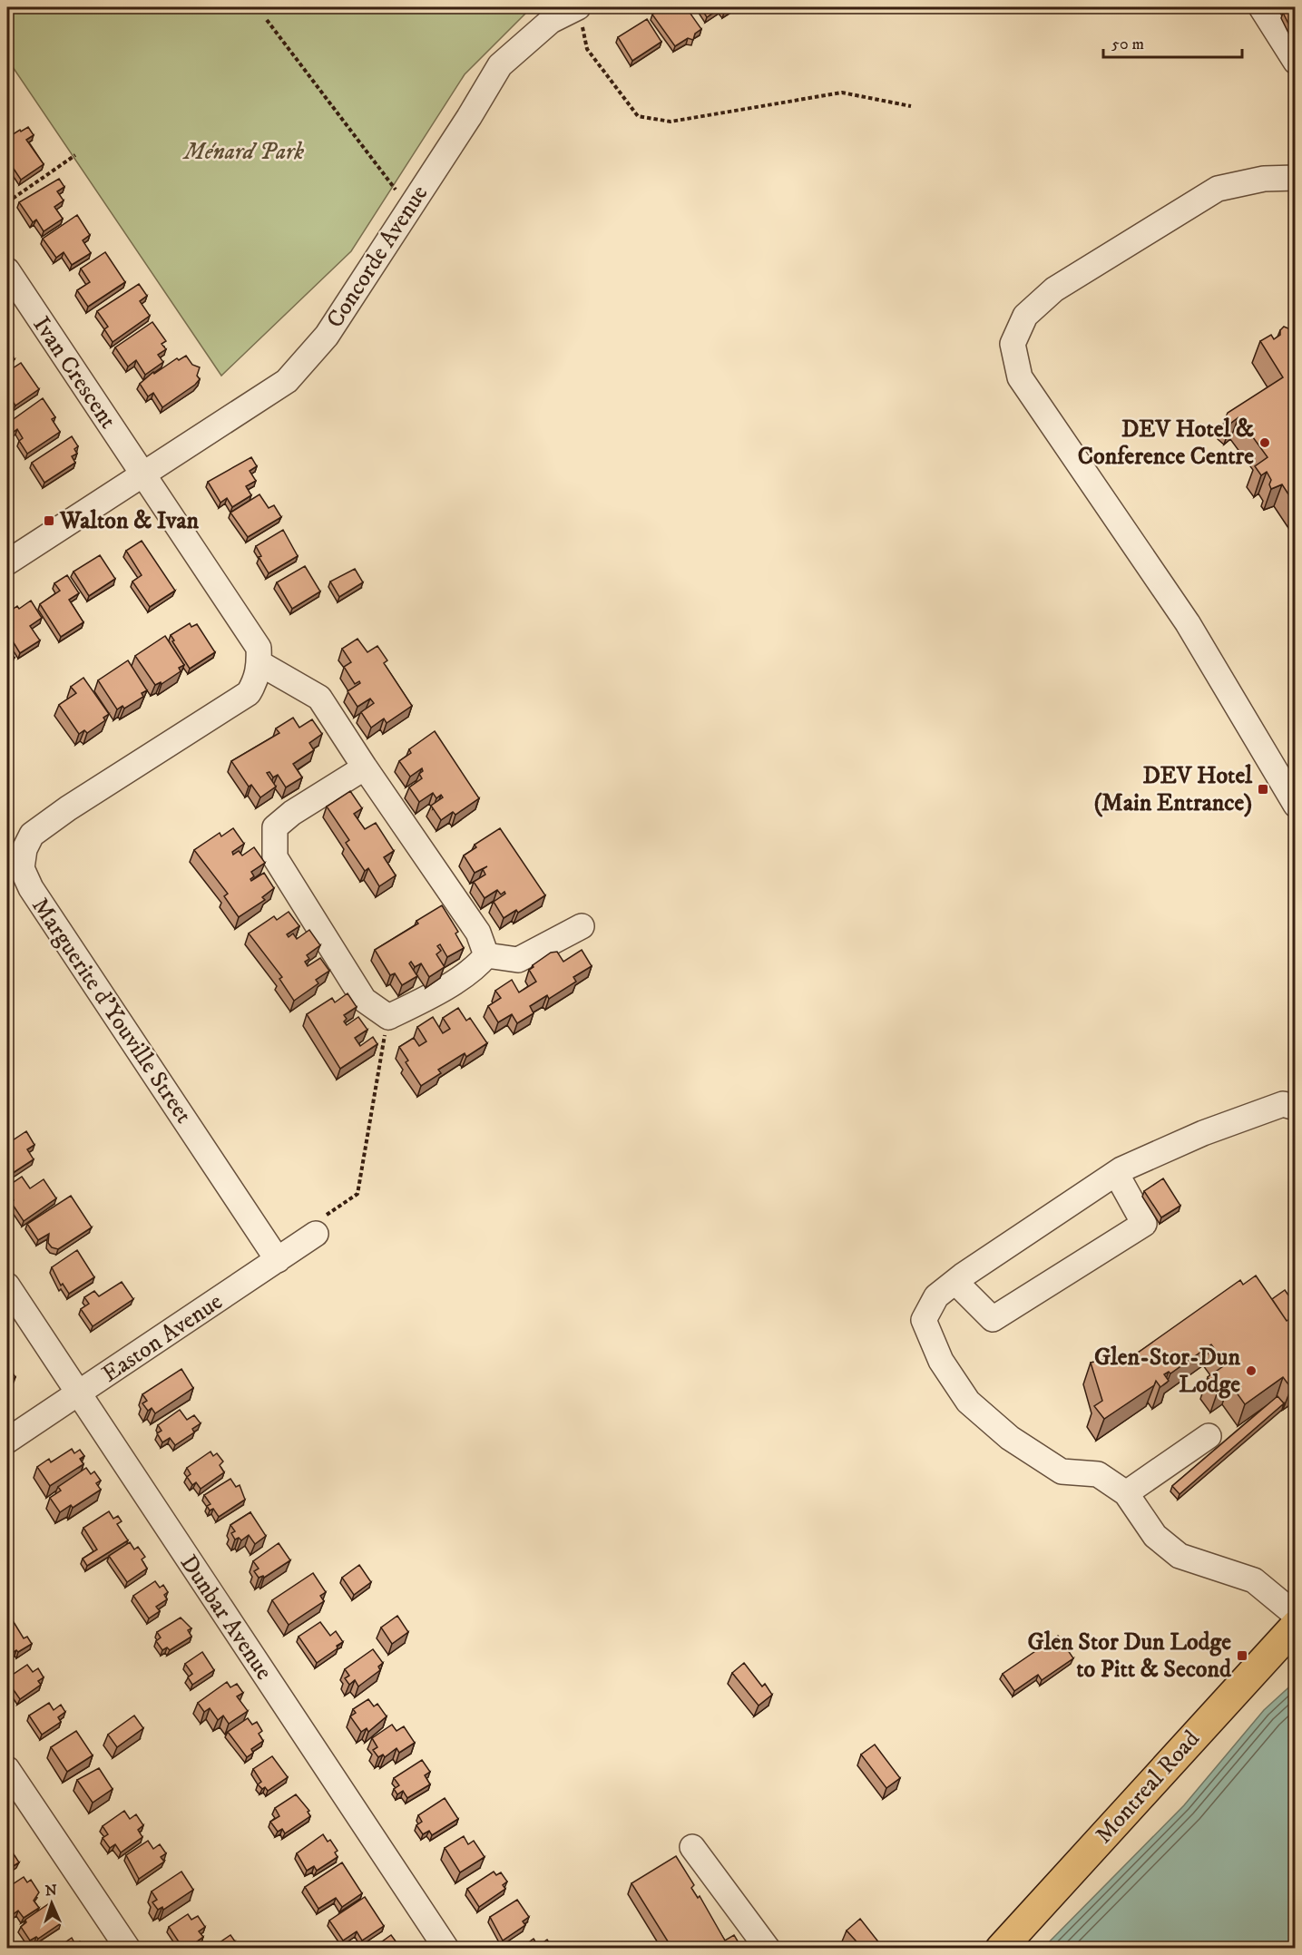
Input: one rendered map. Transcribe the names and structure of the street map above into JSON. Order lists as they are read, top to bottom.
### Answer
{
  "streets": {
    "main road": ["Montreal Road"],
    "street": [
      "Concorde Avenue",
      "Ivan Crescent",
      "Marguerite d'Youville Street",
      "Easton Avenue",
      "Dunbar Avenue"
    ]
  },
  "crossings": [
    ["Concorde Avenue", "Ivan Crescent"],
    ["Marguerite d'Youville Street", "Easton Avenue"],
    ["Easton Avenue", "Dunbar Avenue"]
  ],
  "parks": ["Ménard Park"],
  "places": {
    "other": ["DEV Hotel & Conference Centre", "Glen-Stor-Dun Lodge"],
    "transit": ["Walton & Ivan", "DEV Hotel (Main Entrance)", "Glen Stor Dun Lodge to Pitt & Second"]
  },
  "scale_bar": "50 m",
  "north": "top"
}
